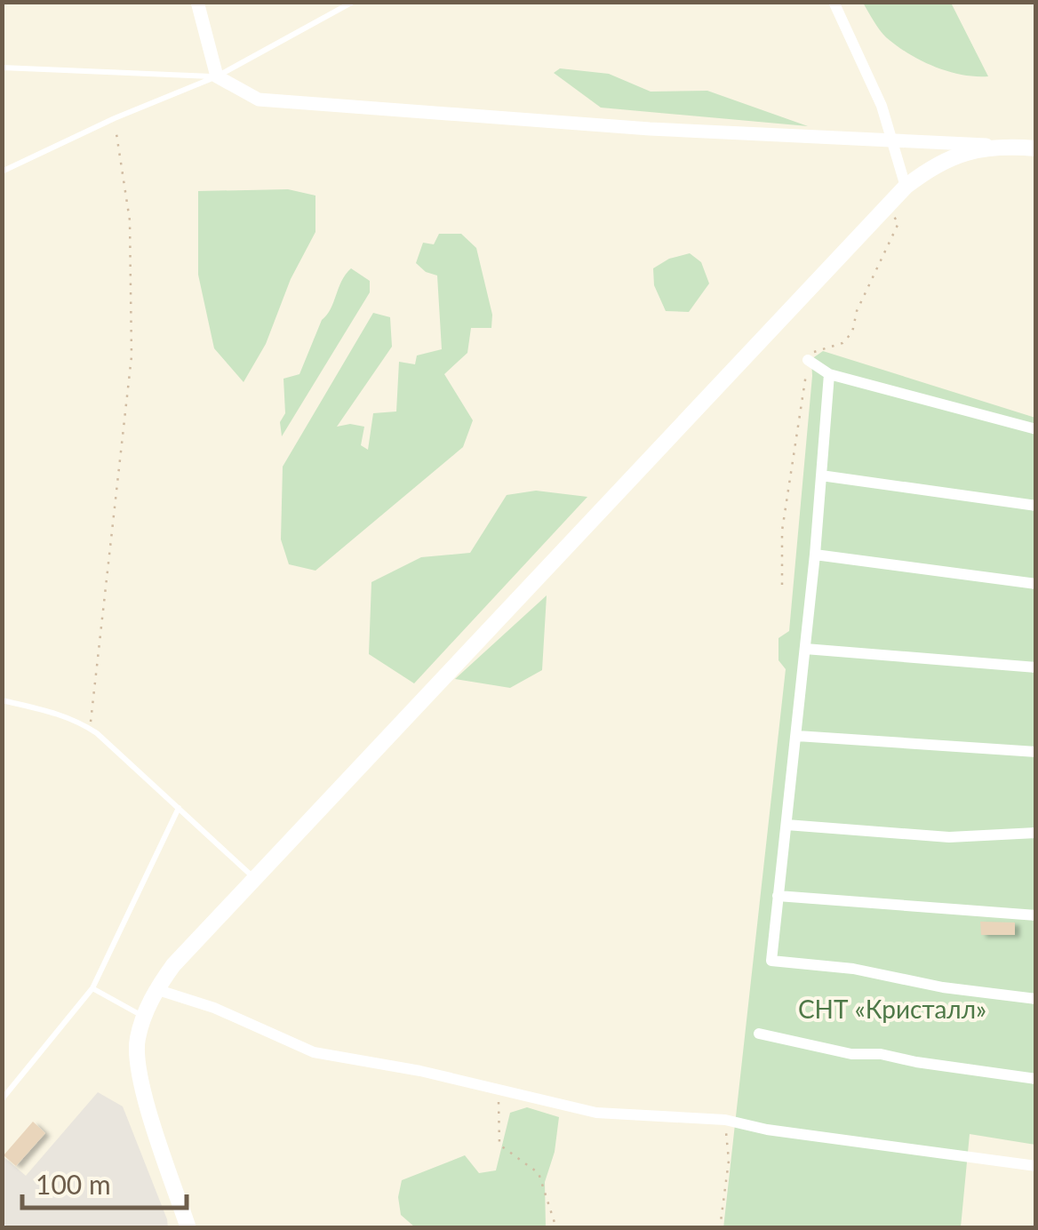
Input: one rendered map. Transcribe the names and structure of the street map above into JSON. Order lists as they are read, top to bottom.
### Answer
{
  "parks": ["СНТ «Кристалл»"],
  "scale_bar": "100 m"
}
